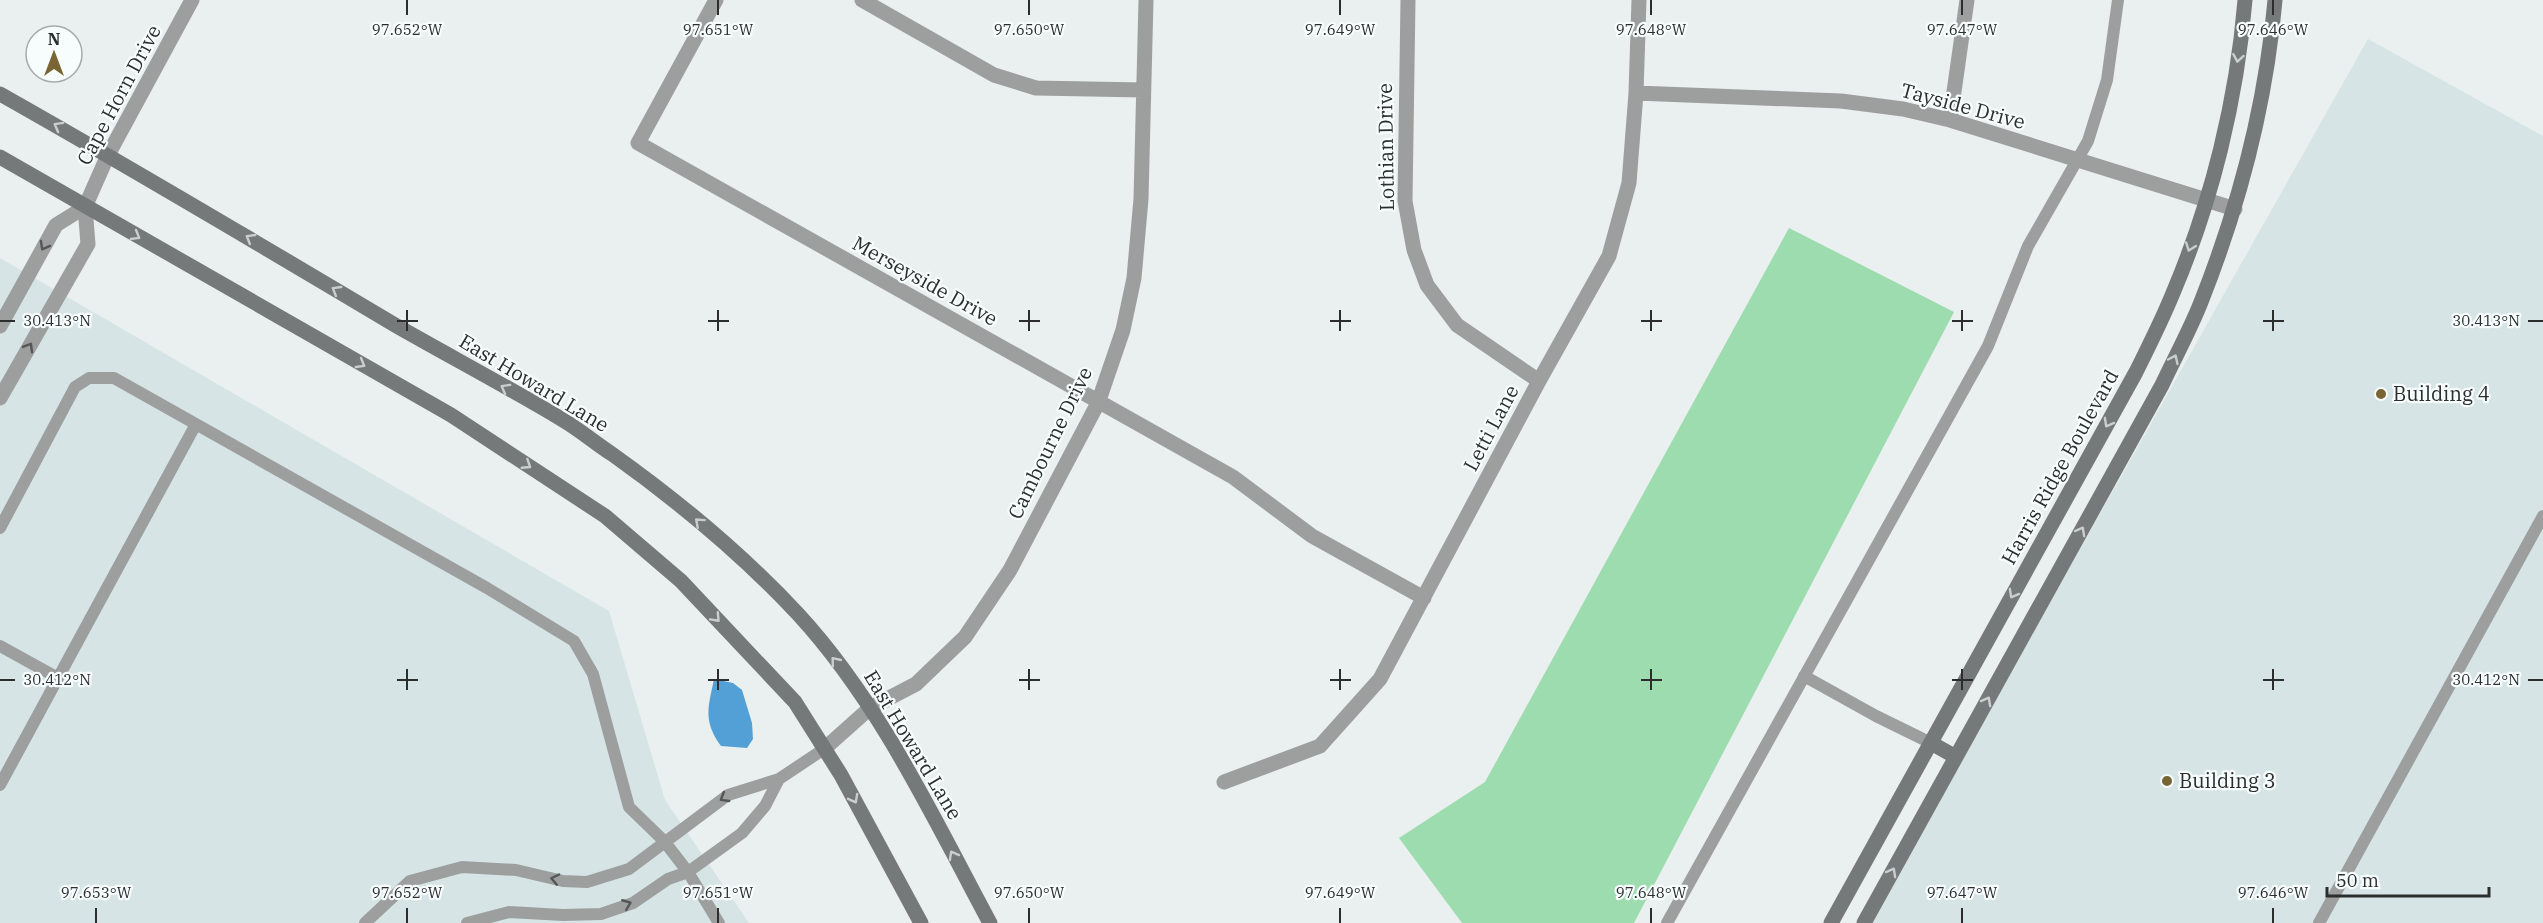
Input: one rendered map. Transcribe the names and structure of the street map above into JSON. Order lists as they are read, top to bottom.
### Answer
{
  "streets": {
    "main road": ["East Howard Lane", "Harris Ridge Boulevard"],
    "street": [
      "Cape Horn Drive",
      "Tayside Drive",
      "Lothian Drive",
      "Merseyside Drive",
      "Letti Lane",
      "Cambourne Drive"
    ]
  },
  "crossings": [
    ["Cape Horn Drive", "East Howard Lane"],
    ["Tayside Drive", "Letti Lane"],
    ["Tayside Drive", "Harris Ridge Boulevard"],
    ["Lothian Drive", "Letti Lane"],
    ["Merseyside Drive", "Letti Lane"],
    ["Merseyside Drive", "Cambourne Drive"],
    ["East Howard Lane", "Cambourne Drive"]
  ],
  "places": ["Building 4", "Building 3"],
  "scale_bar": "50 m",
  "north": "top",
  "coordinates": [
    "97.652°W",
    "97.651°W",
    "97.650°W",
    "97.649°W",
    "97.648°W",
    "97.647°W",
    "97.646°W",
    "30.413°N",
    "30.412°N",
    "97.653°W"
  ]
}
